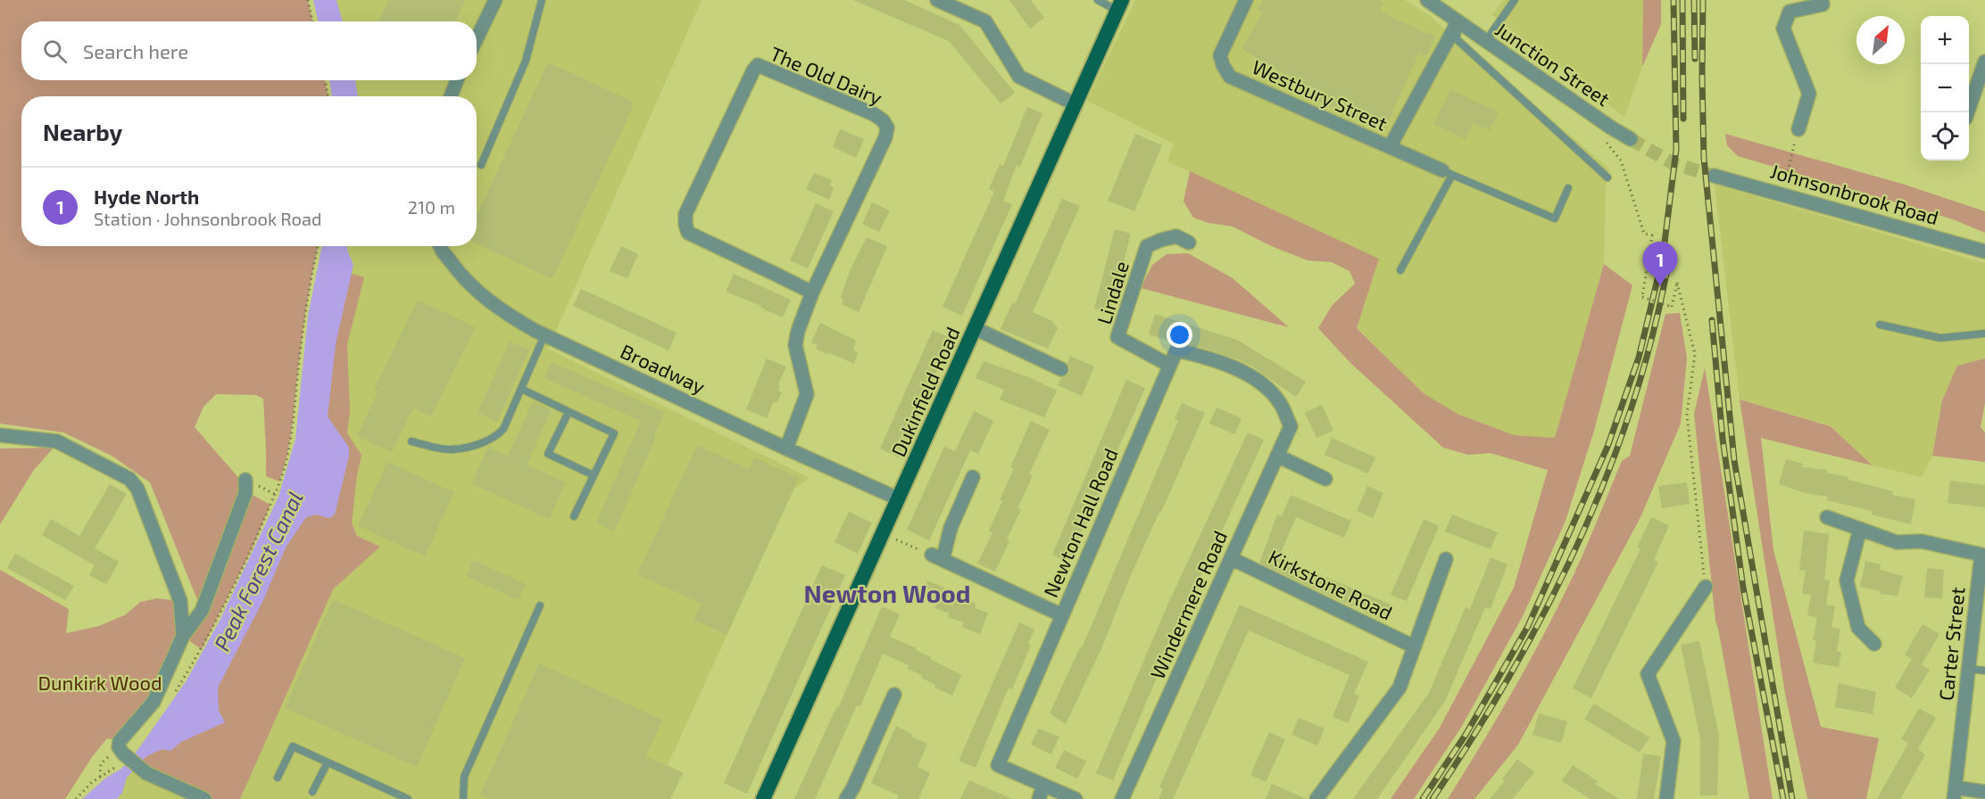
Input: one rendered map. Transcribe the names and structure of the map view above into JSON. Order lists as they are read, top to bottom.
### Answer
{
  "streets": {
    "main road": ["Dukinfield Road"],
    "street": [
      "Junction Street",
      "The Old Dairy",
      "Westbury Street",
      "Johnsonbrook Road",
      "Lindale",
      "Broadway",
      "Newton Hall Road",
      "Kirkstone Road",
      "Windermere Road",
      "Carter Street"
    ]
  },
  "crossings": [
    ["The Old Dairy", "Broadway"],
    ["Lindale", "Newton Hall Road"],
    ["Broadway", "Dukinfield Road"],
    ["Newton Hall Road", "Windermere Road"],
    ["Kirkstone Road", "Windermere Road"]
  ],
  "districts": ["Newton Wood"],
  "water": ["Peak Forest Canal"],
  "parks": ["Dunkirk Wood"],
  "north": "top right",
  "page": {
    "map_buttons": ["+", "−"],
    "search": "Search here",
    "heading": "Nearby",
    "list": [
      {
        "mark": "1",
        "name": "Hyde North",
        "note": "Station · Johnsonbrook Road",
        "value": "210 m"
      }
    ],
    "pins": "1"
  }
}
